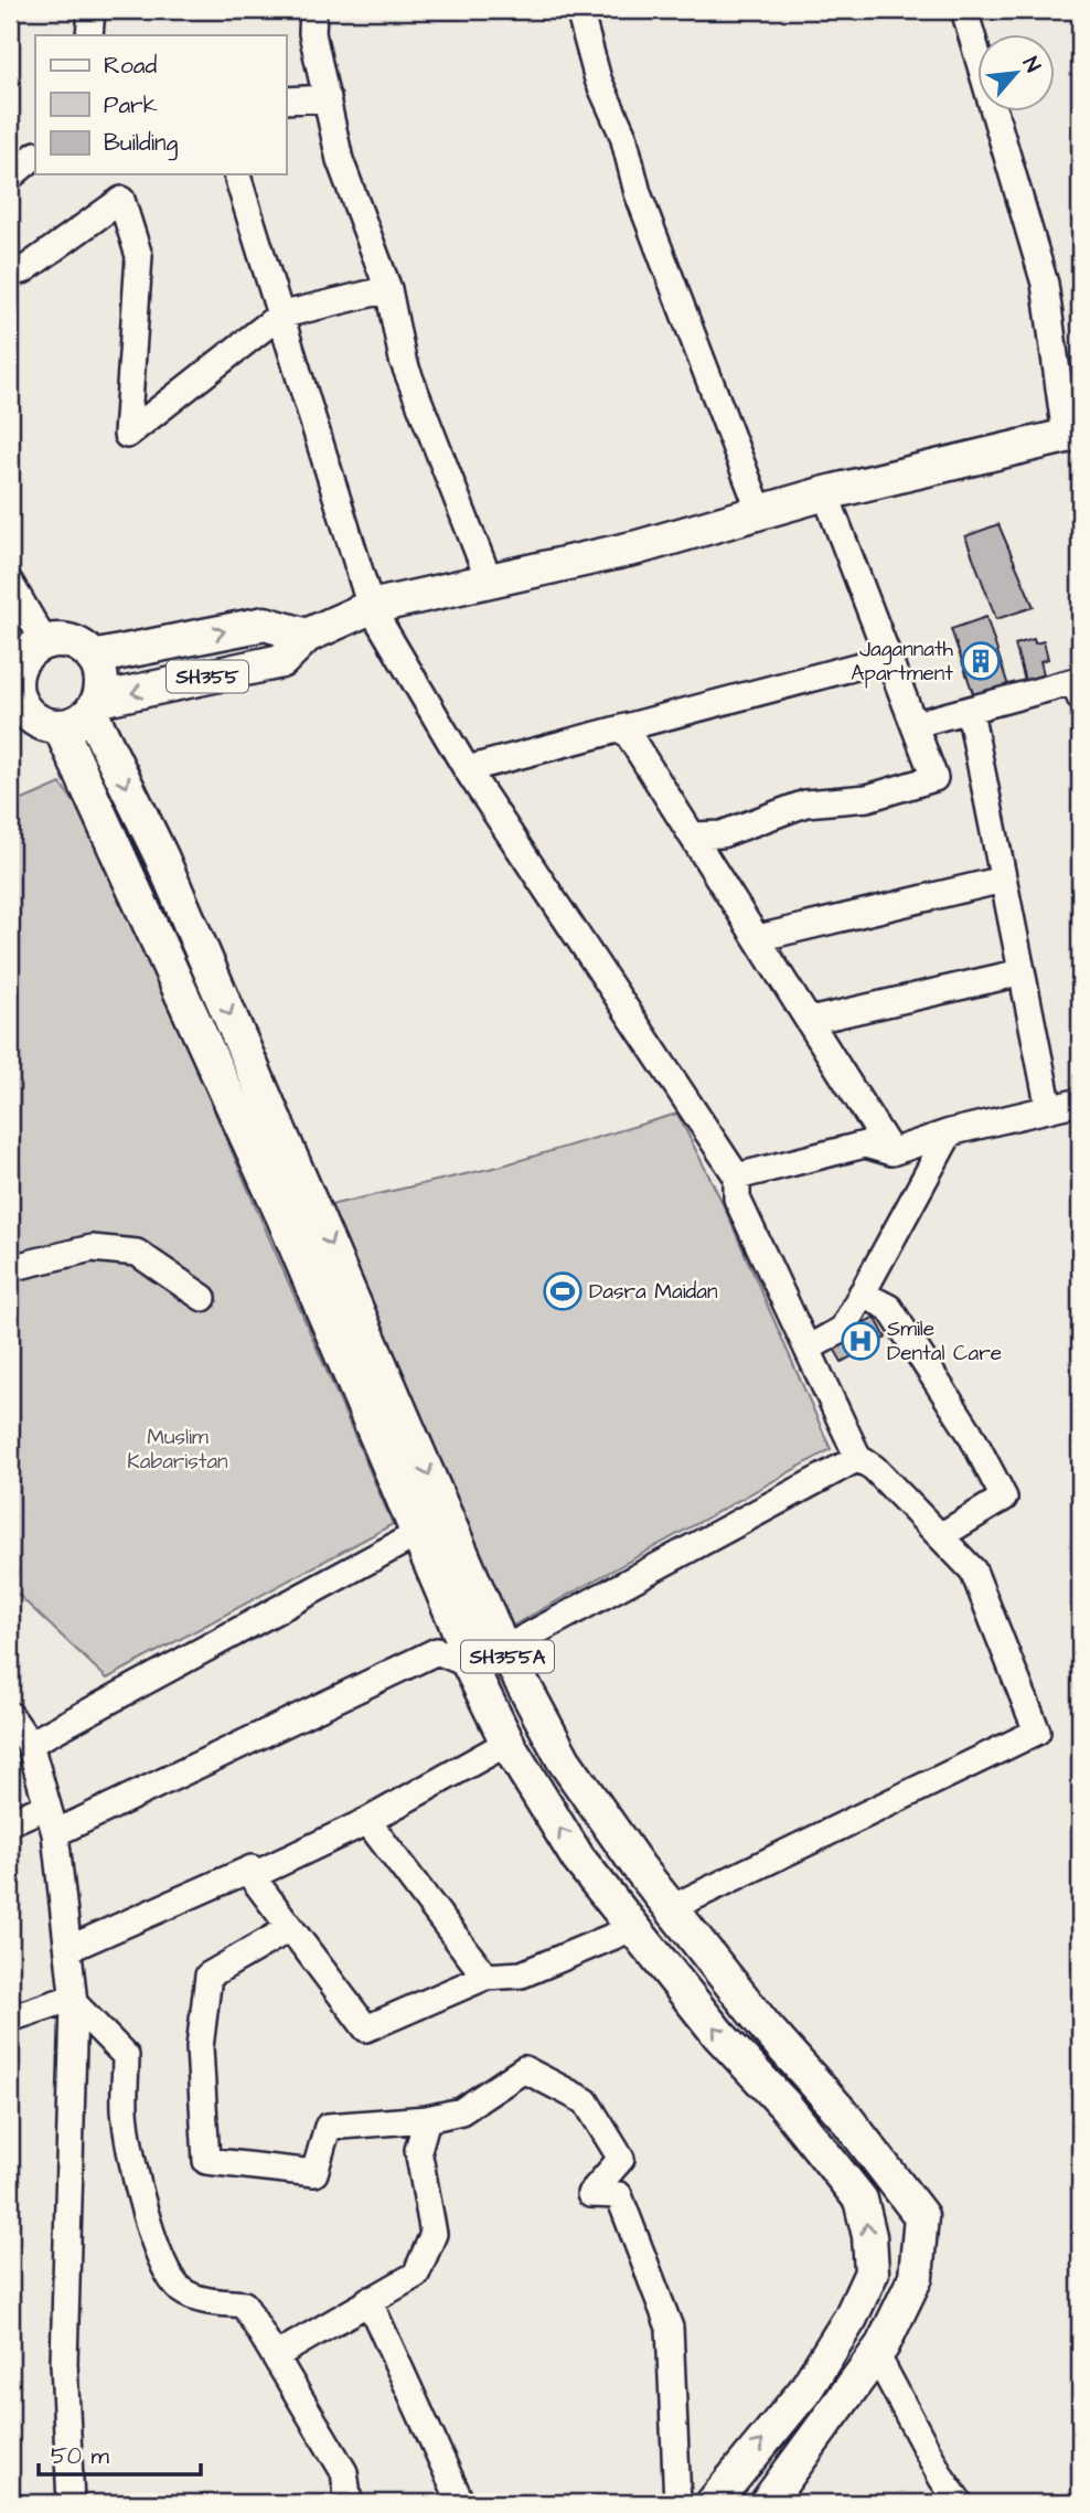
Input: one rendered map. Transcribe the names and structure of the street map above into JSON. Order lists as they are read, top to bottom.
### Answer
{
  "streets": {
    "main road": ["SH355", "SH355A"]
  },
  "crossings": [
    ["SH355", "SH355A"]
  ],
  "parks": ["Muslim Kabaristan"],
  "places": {
    "building": ["Jagannath Apartment"],
    "sports": ["Dasra Maidan"],
    "hospital": ["Smile Dental Care"]
  },
  "legend": ["Road", "Park", "Building"],
  "scale_bar": "50 m",
  "north": "top right"
}
